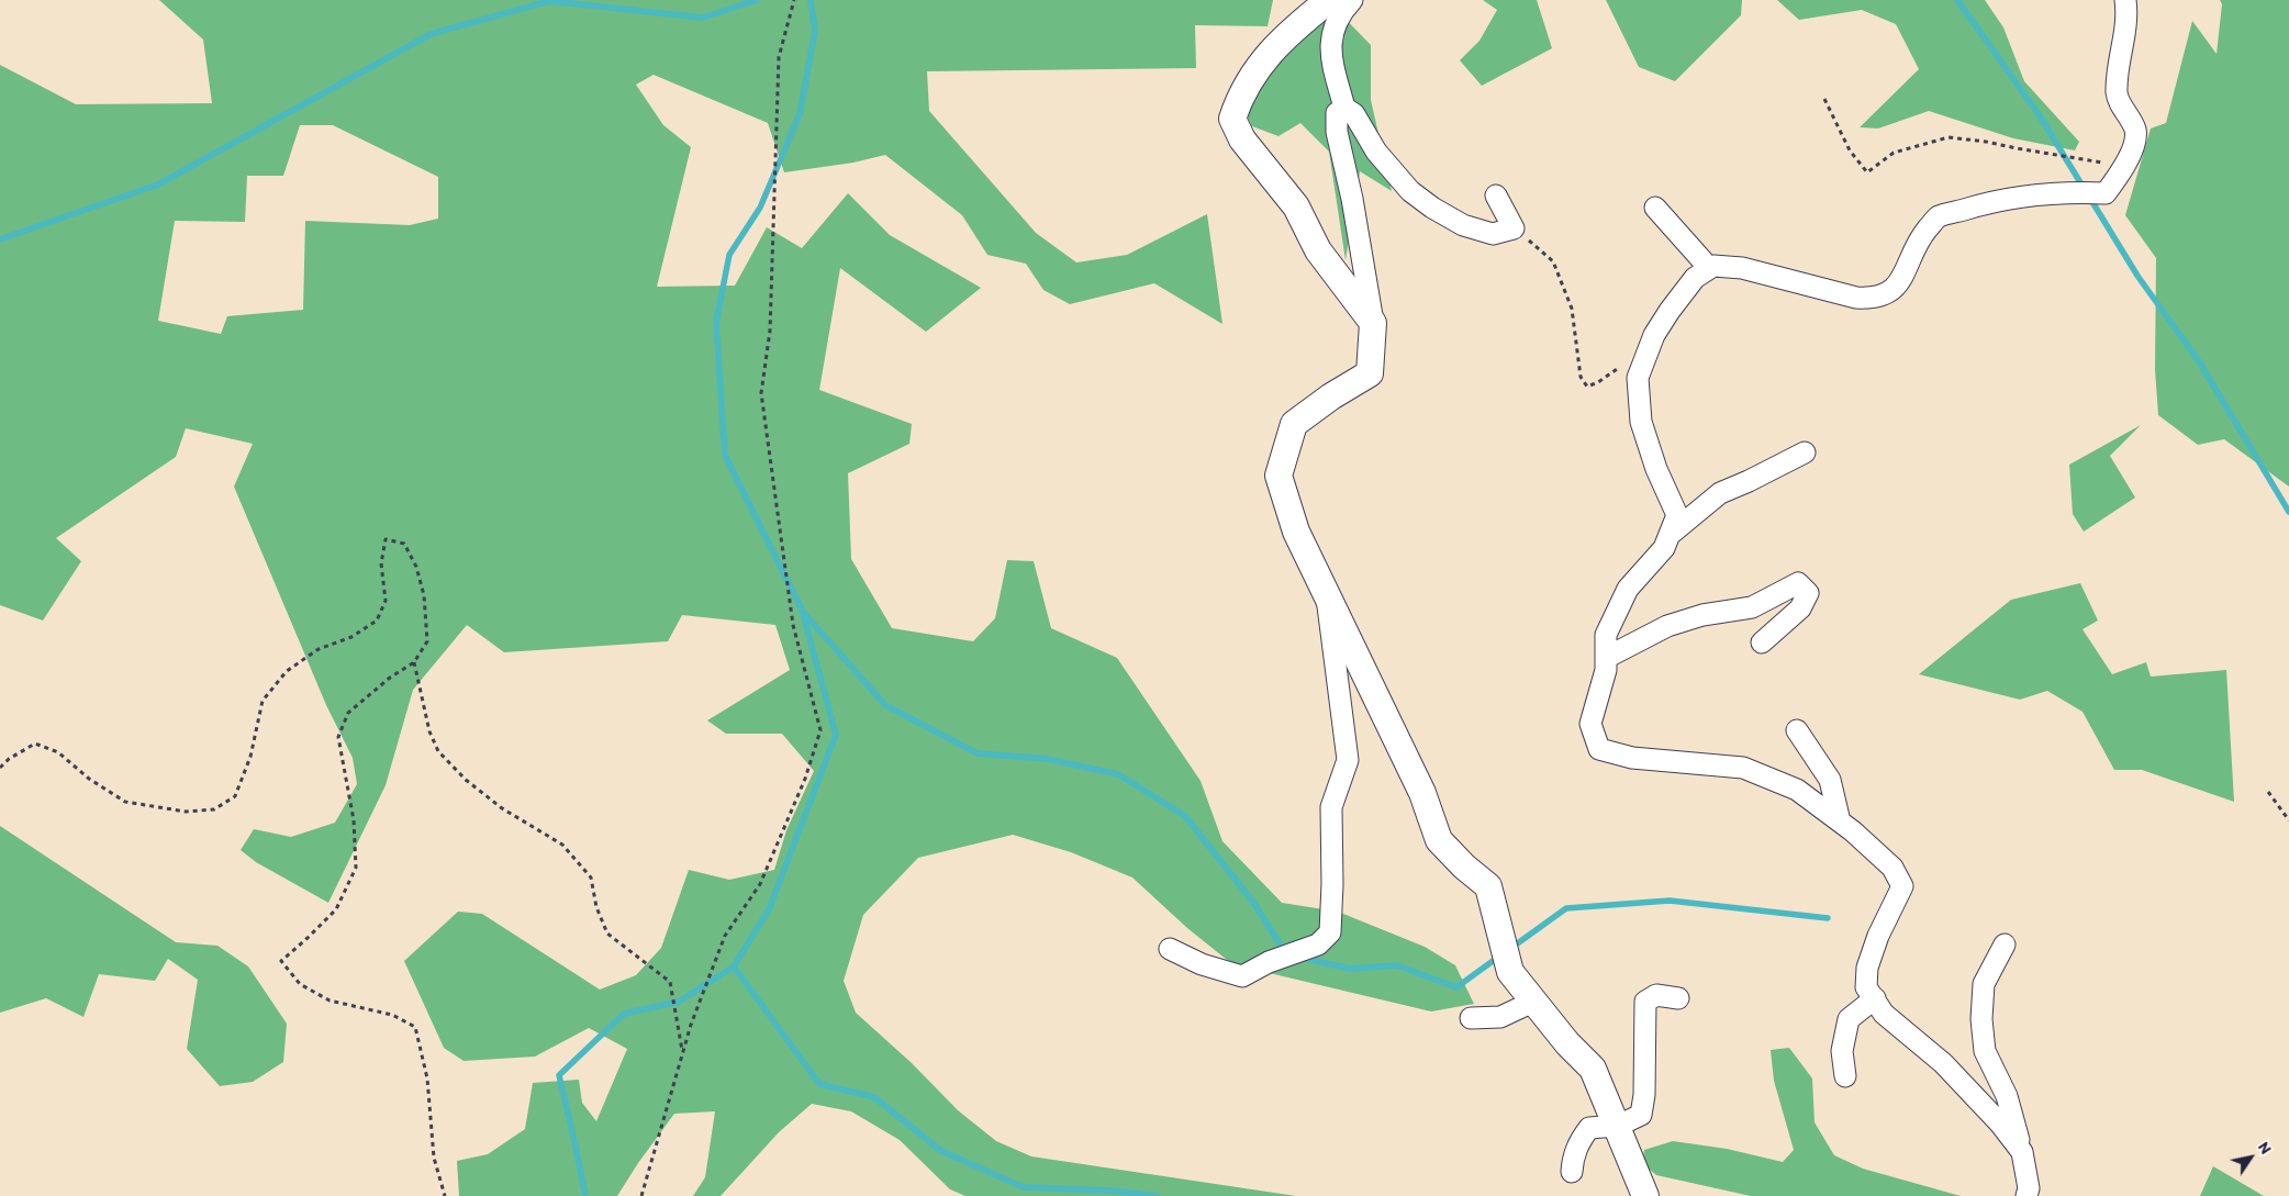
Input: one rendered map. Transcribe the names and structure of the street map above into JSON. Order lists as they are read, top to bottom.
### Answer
{
  "north": "top right"
}
